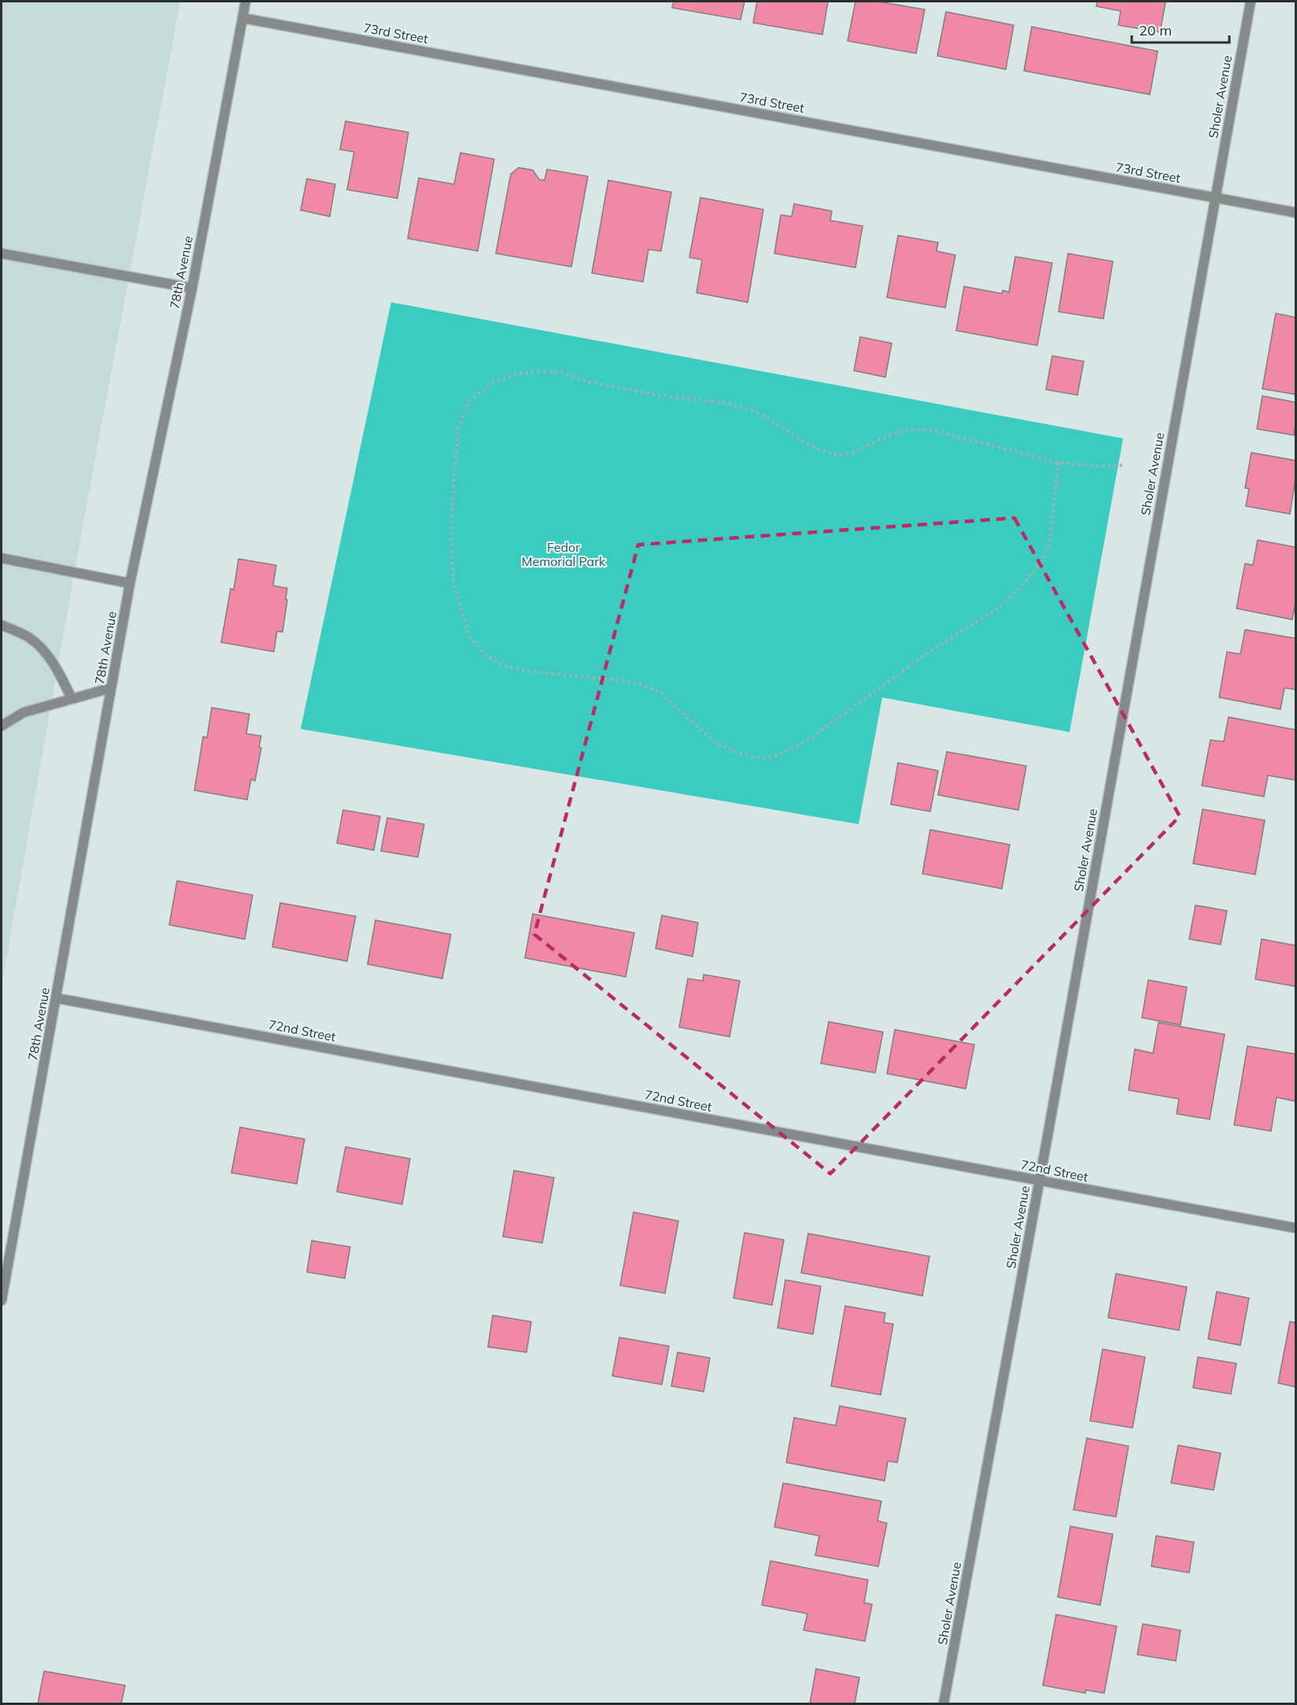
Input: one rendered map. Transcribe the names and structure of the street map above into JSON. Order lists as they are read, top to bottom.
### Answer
{
  "streets": {
    "street": [
      "73rd Street",
      "Sholer Avenue",
      "78th Avenue",
      "72nd Street"
    ]
  },
  "crossings": [
    ["73rd Street", "Sholer Avenue"],
    ["73rd Street", "78th Avenue"],
    ["Sholer Avenue", "72nd Street"],
    ["78th Avenue", "72nd Street"]
  ],
  "parks": ["Fedor Memorial Park"],
  "scale_bar": "20 m"
}
